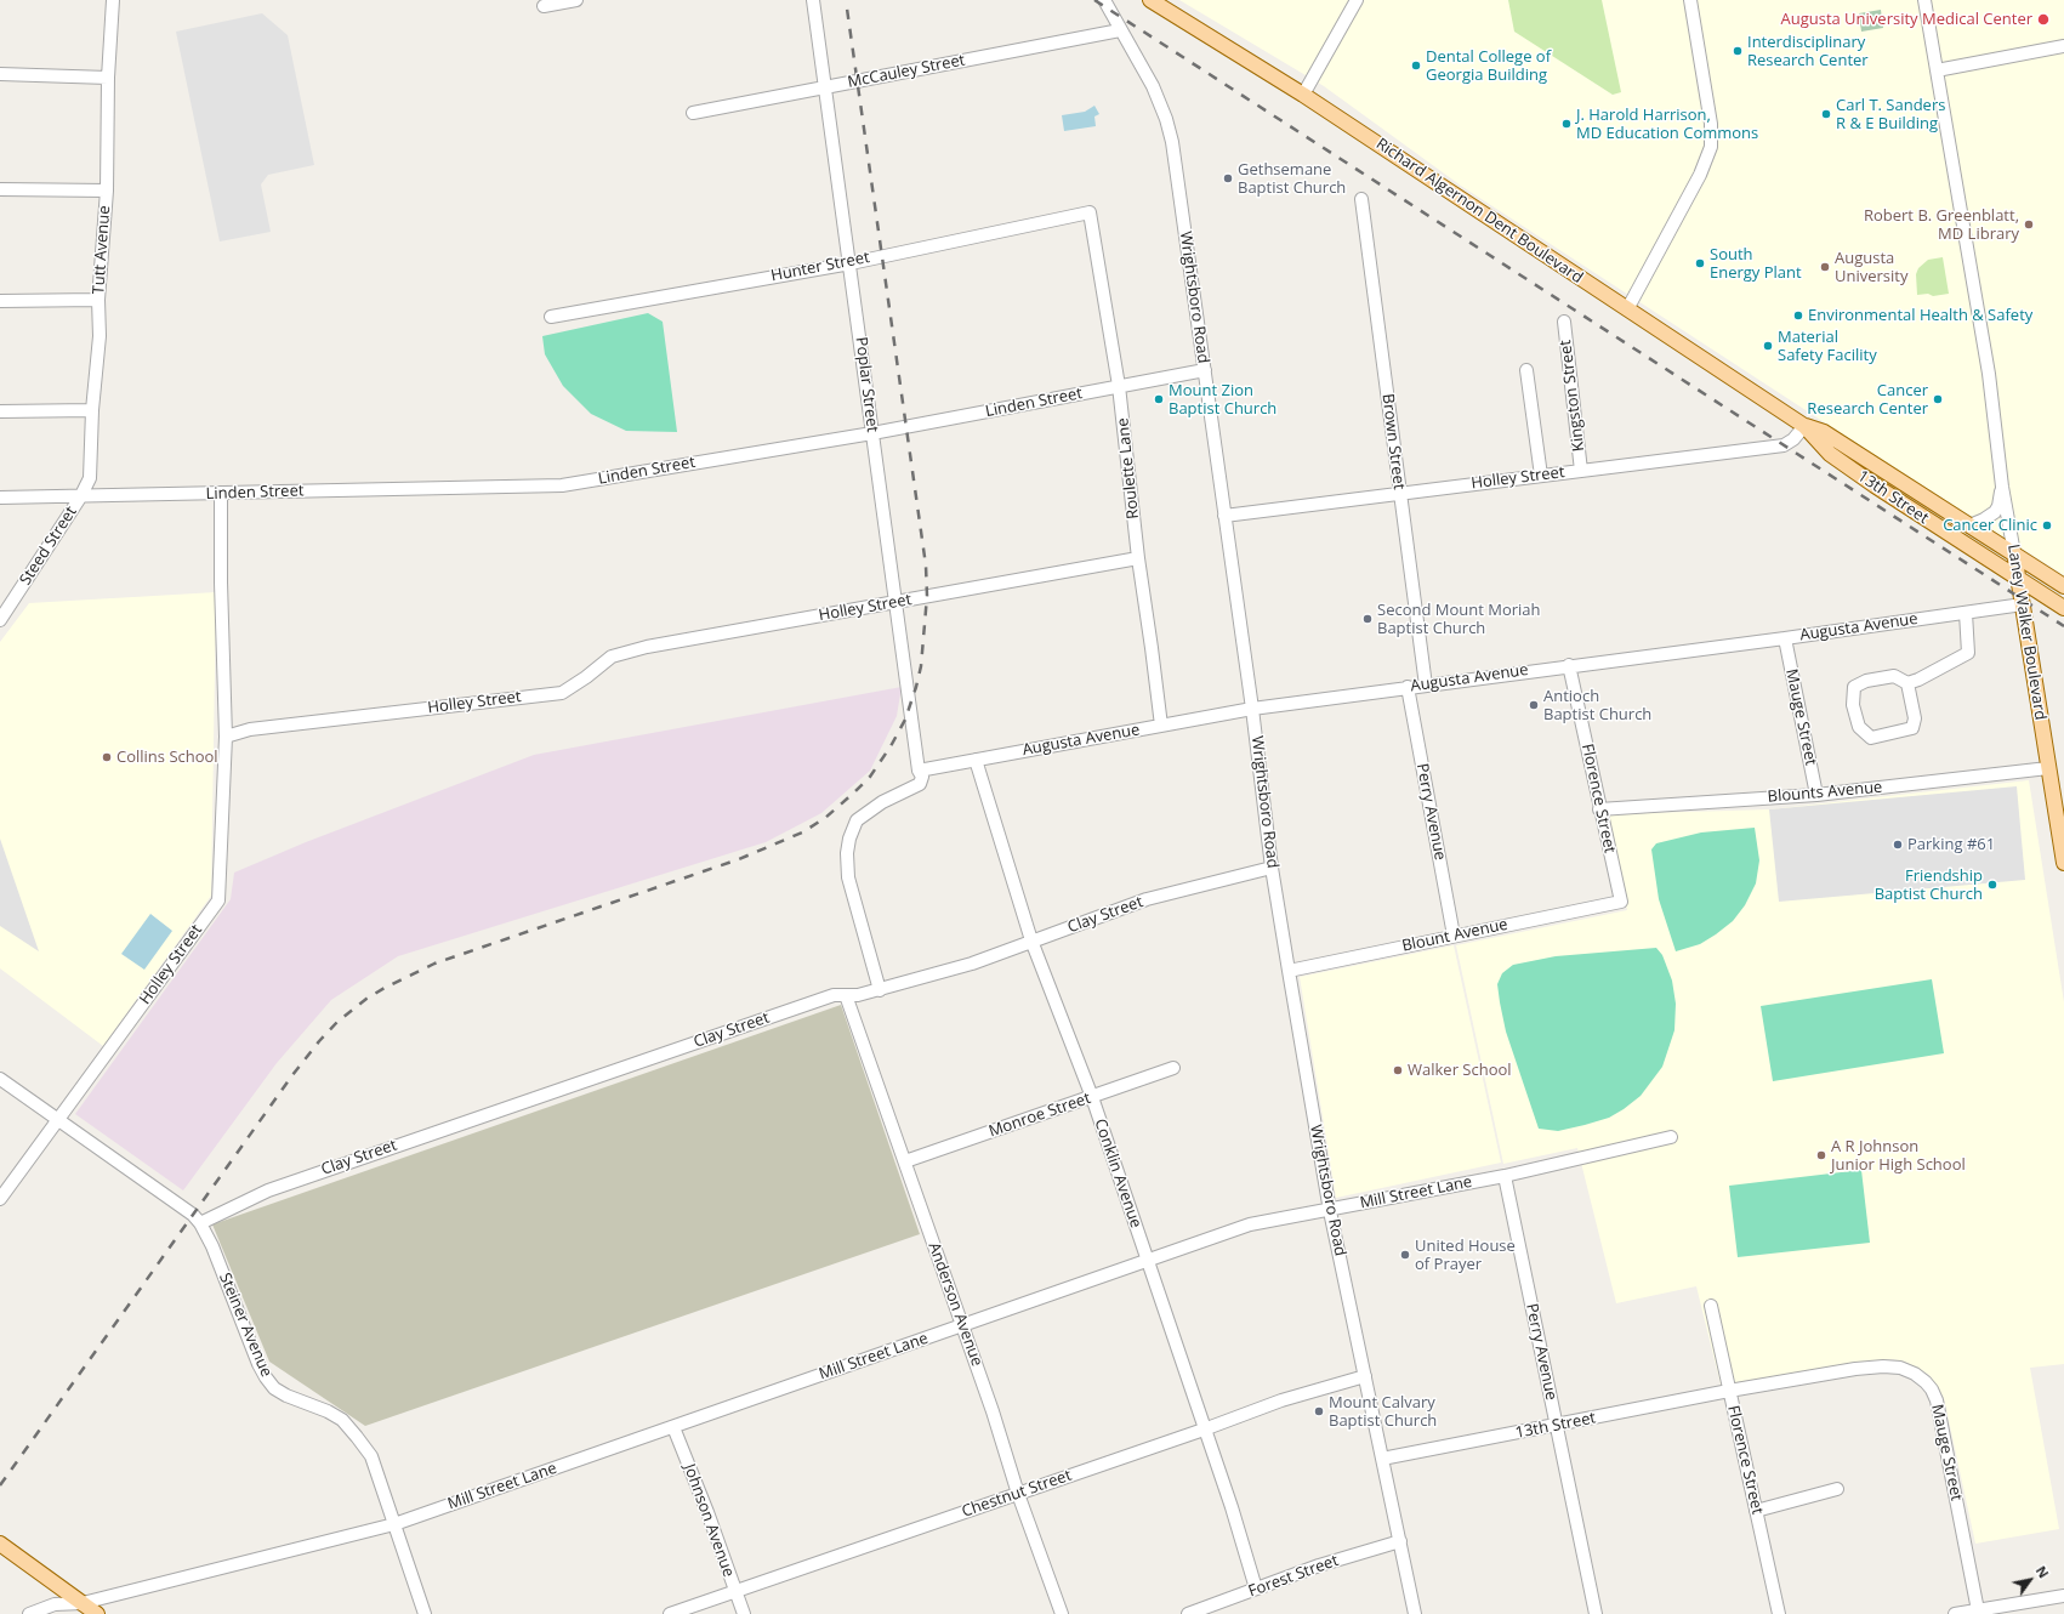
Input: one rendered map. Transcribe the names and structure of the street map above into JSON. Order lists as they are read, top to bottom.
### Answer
{
  "streets": {
    "main road": ["Richard Algernon Dent Boulevard", "13th Street", "Laney Walker Boulevard"],
    "street": [
      "McCauley Street",
      "Tutt Avenue",
      "Hunter Street",
      "Wrightsboro Road",
      "Poplar Street",
      "Kingston Street",
      "Linden Street",
      "Brown Street",
      "Roulette Lane",
      "Holley Street",
      "Steed Street",
      "Augusta Avenue",
      "Mauge Street",
      "Blounts Avenue",
      "Florence Street",
      "Perry Avenue",
      "Clay Street",
      "Blount Avenue",
      "Monroe Street",
      "Conklin Avenue",
      "Mill Street Lane",
      "Anderson Avenue",
      "Steiner Avenue",
      "Chestnut Street",
      "Johnson Avenue",
      "Forest Street"
    ]
  },
  "crossings": [
    ["McCauley Street", "Wrightsboro Road"],
    ["McCauley Street", "Poplar Street"],
    ["Richard Algernon Dent Boulevard", "Holley Street"],
    ["Richard Algernon Dent Boulevard", "13th Street"],
    ["Tutt Avenue", "Linden Street"],
    ["Tutt Avenue", "Steed Street"],
    ["Hunter Street", "Poplar Street"],
    ["Hunter Street", "Roulette Lane"],
    ["Wrightsboro Road", "Linden Street"],
    ["Wrightsboro Road", "Holley Street"],
    ["Wrightsboro Road", "13th Street"],
    ["Wrightsboro Road", "Augusta Avenue"],
    ["Wrightsboro Road", "Clay Street"],
    ["Wrightsboro Road", "Blount Avenue"],
    ["Wrightsboro Road", "Mill Street Lane"],
    ["Wrightsboro Road", "Chestnut Street"],
    ["Wrightsboro Road", "Forest Street"],
    ["Poplar Street", "Linden Street"],
    ["Poplar Street", "Holley Street"],
    ["Poplar Street", "Augusta Avenue"],
    ["Kingston Street", "Holley Street"],
    ["Linden Street", "Roulette Lane"],
    ["Linden Street", "Steed Street"],
    ["Brown Street", "Holley Street"],
    ["Brown Street", "Augusta Avenue"],
    ["Roulette Lane", "Holley Street"],
    ["Roulette Lane", "Augusta Avenue"],
    ["Holley Street", "13th Street"],
    ["Holley Street", "Steiner Avenue"],
    ["13th Street", "Laney Walker Boulevard"],
    ["13th Street", "Mauge Street"],
    ["13th Street", "Florence Street"],
    ["13th Street", "Perry Avenue"],
    ["Augusta Avenue", "Laney Walker Boulevard"],
    ["Augusta Avenue", "Mauge Street"],
    ["Augusta Avenue", "Florence Street"],
    ["Augusta Avenue", "Perry Avenue"],
    ["Augusta Avenue", "Conklin Avenue"],
    ["Laney Walker Boulevard", "Blounts Avenue"],
    ["Mauge Street", "Blounts Avenue"],
    ["Mauge Street", "Florence Street"],
    ["Blounts Avenue", "Florence Street"],
    ["Florence Street", "Blount Avenue"],
    ["Perry Avenue", "Blount Avenue"],
    ["Perry Avenue", "Mill Street Lane"],
    ["Clay Street", "Conklin Avenue"],
    ["Clay Street", "Anderson Avenue"],
    ["Clay Street", "Steiner Avenue"],
    ["Monroe Street", "Conklin Avenue"],
    ["Monroe Street", "Anderson Avenue"],
    ["Conklin Avenue", "Mill Street Lane"],
    ["Conklin Avenue", "Chestnut Street"],
    ["Conklin Avenue", "Forest Street"],
    ["Mill Street Lane", "Anderson Avenue"],
    ["Mill Street Lane", "Steiner Avenue"],
    ["Mill Street Lane", "Johnson Avenue"],
    ["Anderson Avenue", "Chestnut Street"],
    ["Chestnut Street", "Johnson Avenue"]
  ],
  "places": [
    "Augusta University Medical Center",
    "Interdisciplinary Research Center",
    "Dental College of Georgia Building",
    "Carl T. Sanders R & E Building",
    "J. Harold Harrison, MD Education Commons",
    "Gethsemane Baptist Church",
    "Robert B. Greenblatt, MD Library",
    "South Energy Plant",
    "Augusta University",
    "Environmental Health & Safety",
    "Material Safety Facility",
    "Mount Zion Baptist Church",
    "Cancer Research Center",
    "Cancer Clinic",
    "Second Mount Moriah Baptist Church",
    "Antioch Baptist Church",
    "Collins School",
    "Parking #61",
    "Friendship Baptist Church",
    "Walker School",
    "A R Johnson Junior High School",
    "United House of Prayer",
    "Mount Calvary Baptist Church"
  ],
  "north": "top right"
}
